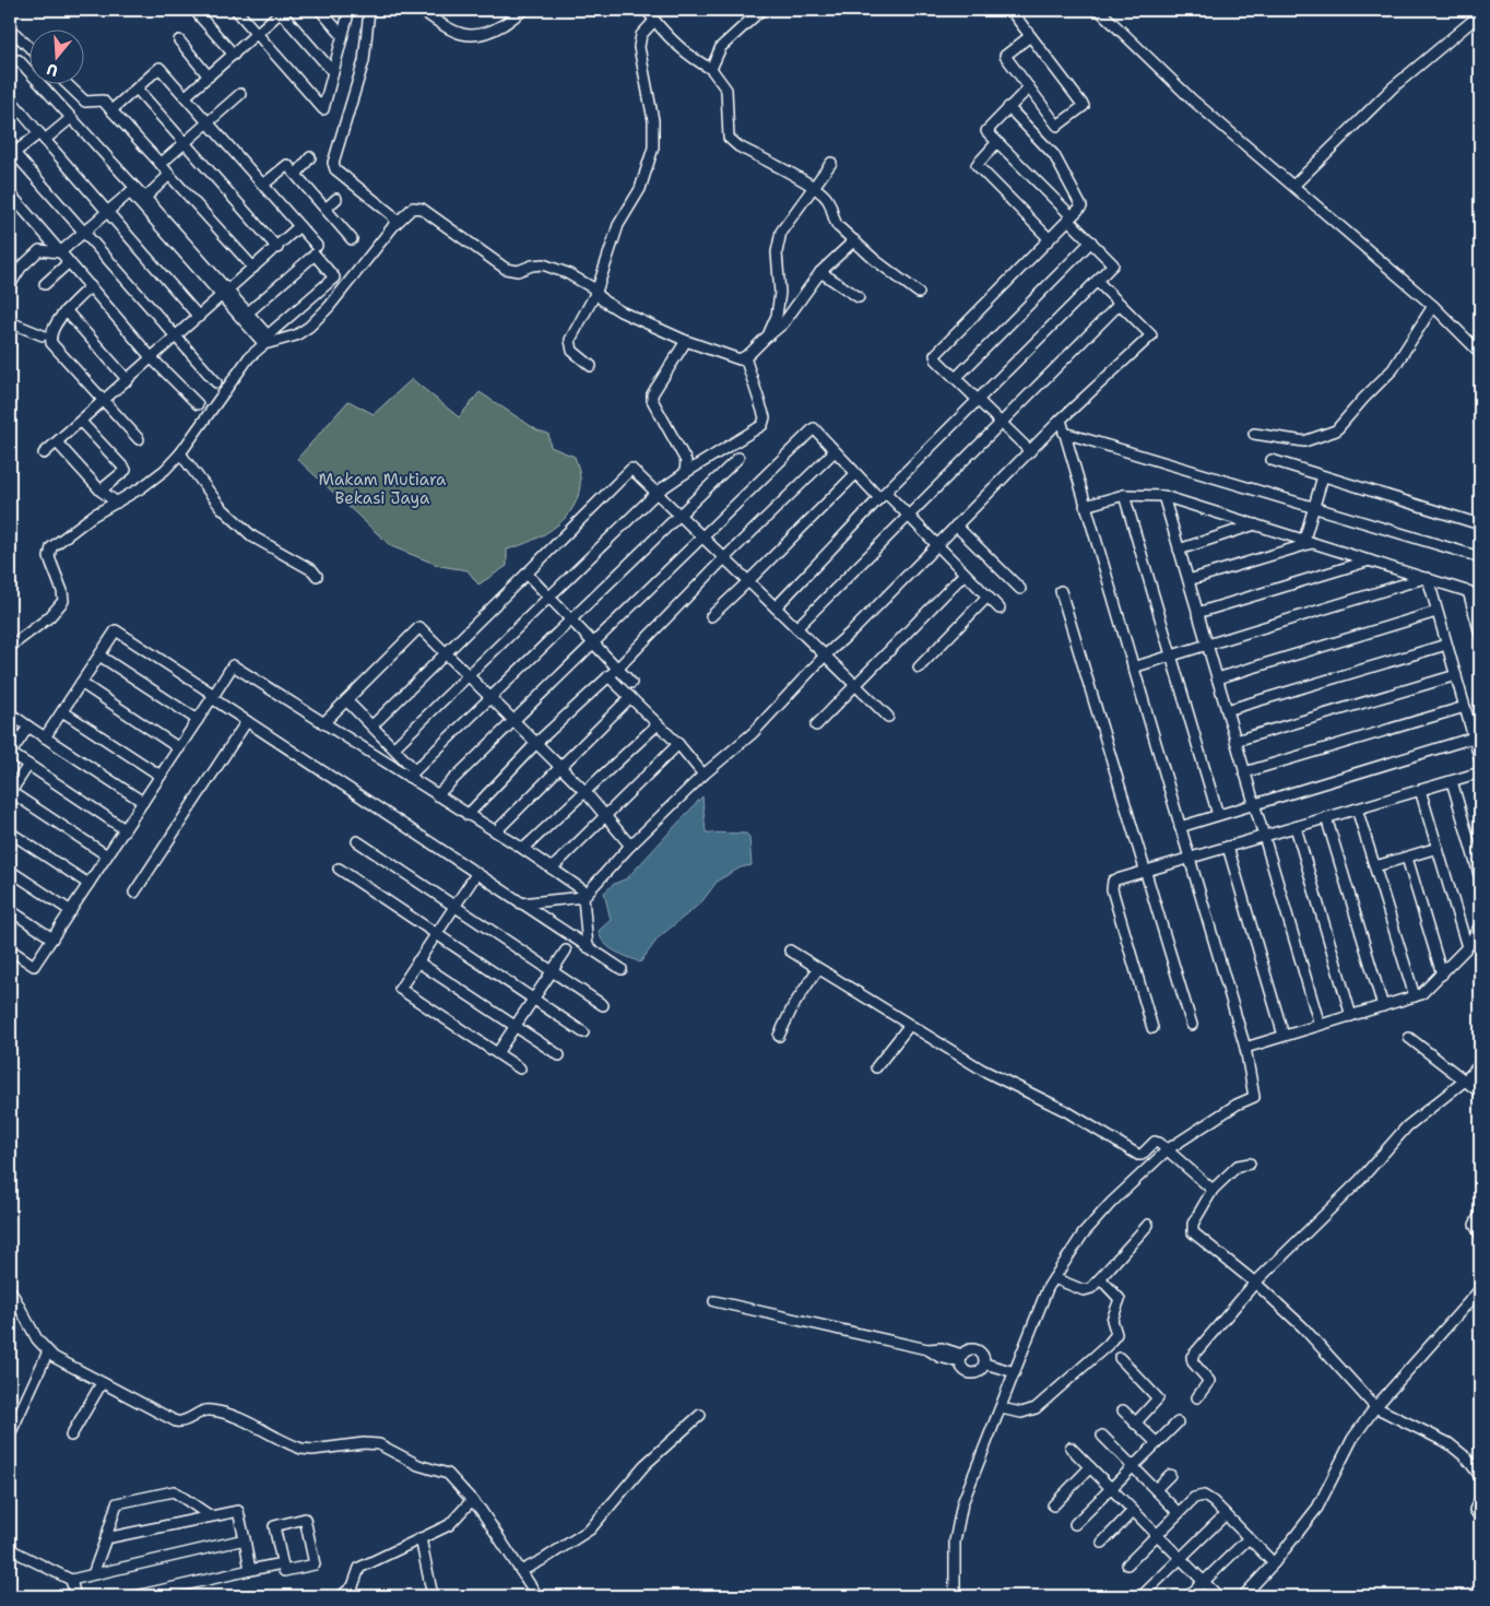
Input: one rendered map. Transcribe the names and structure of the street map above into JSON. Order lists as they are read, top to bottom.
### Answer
{
  "parks": ["Makam Mutiara Bekasi Jaya"],
  "north": "bottom"
}
